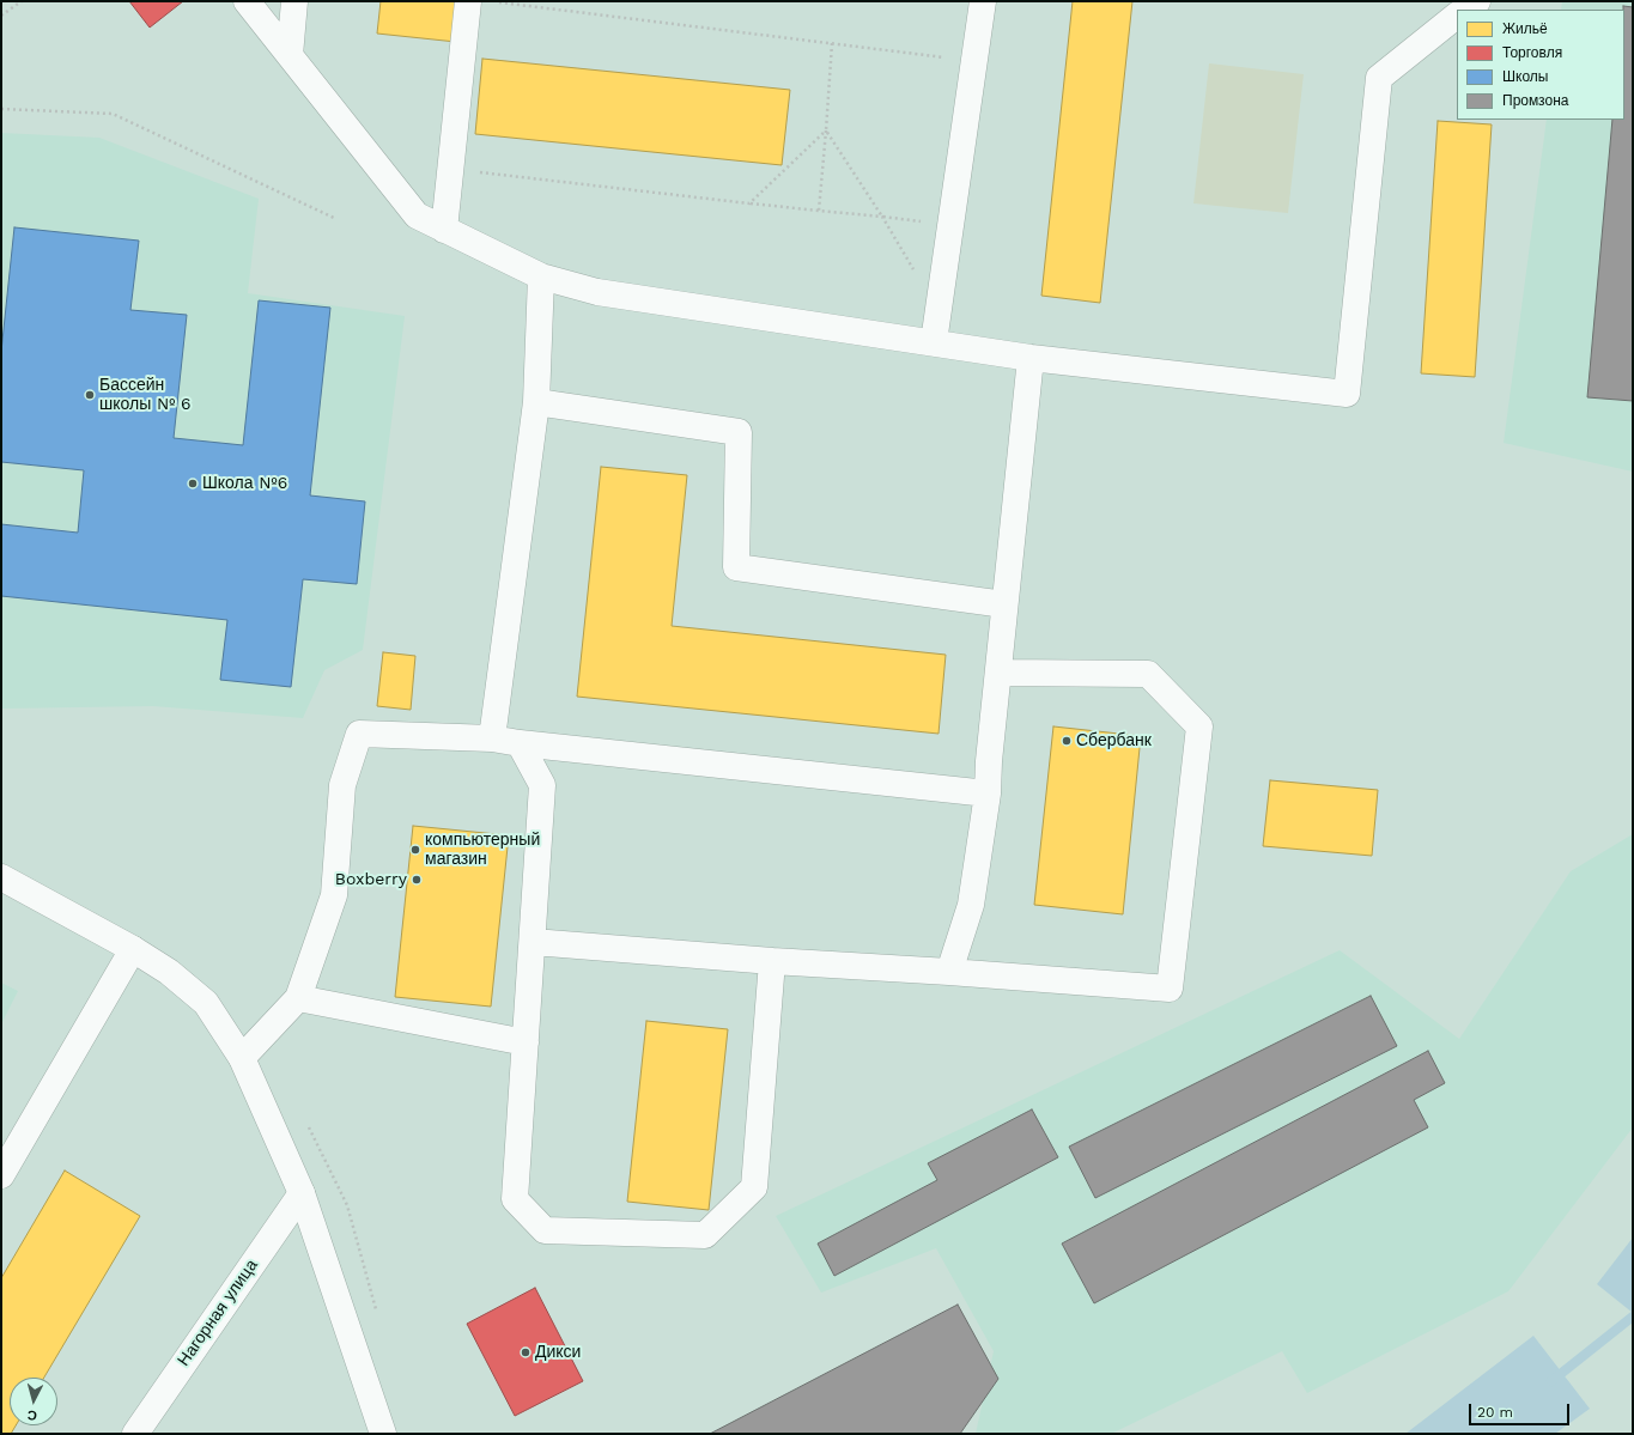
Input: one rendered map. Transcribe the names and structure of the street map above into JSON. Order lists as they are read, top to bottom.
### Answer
{
  "streets": {
    "main road": ["Нагорная улица"]
  },
  "places": [
    "Бассейн школы № 6",
    "Школа №6",
    "Сбербанк",
    "компьютерный магазин",
    "Boxberry",
    "Дикси"
  ],
  "legend": [
    "Жильё",
    "Торговля",
    "Школы",
    "Промзона"
  ],
  "scale_bar": "20 m",
  "north": "bottom"
}
